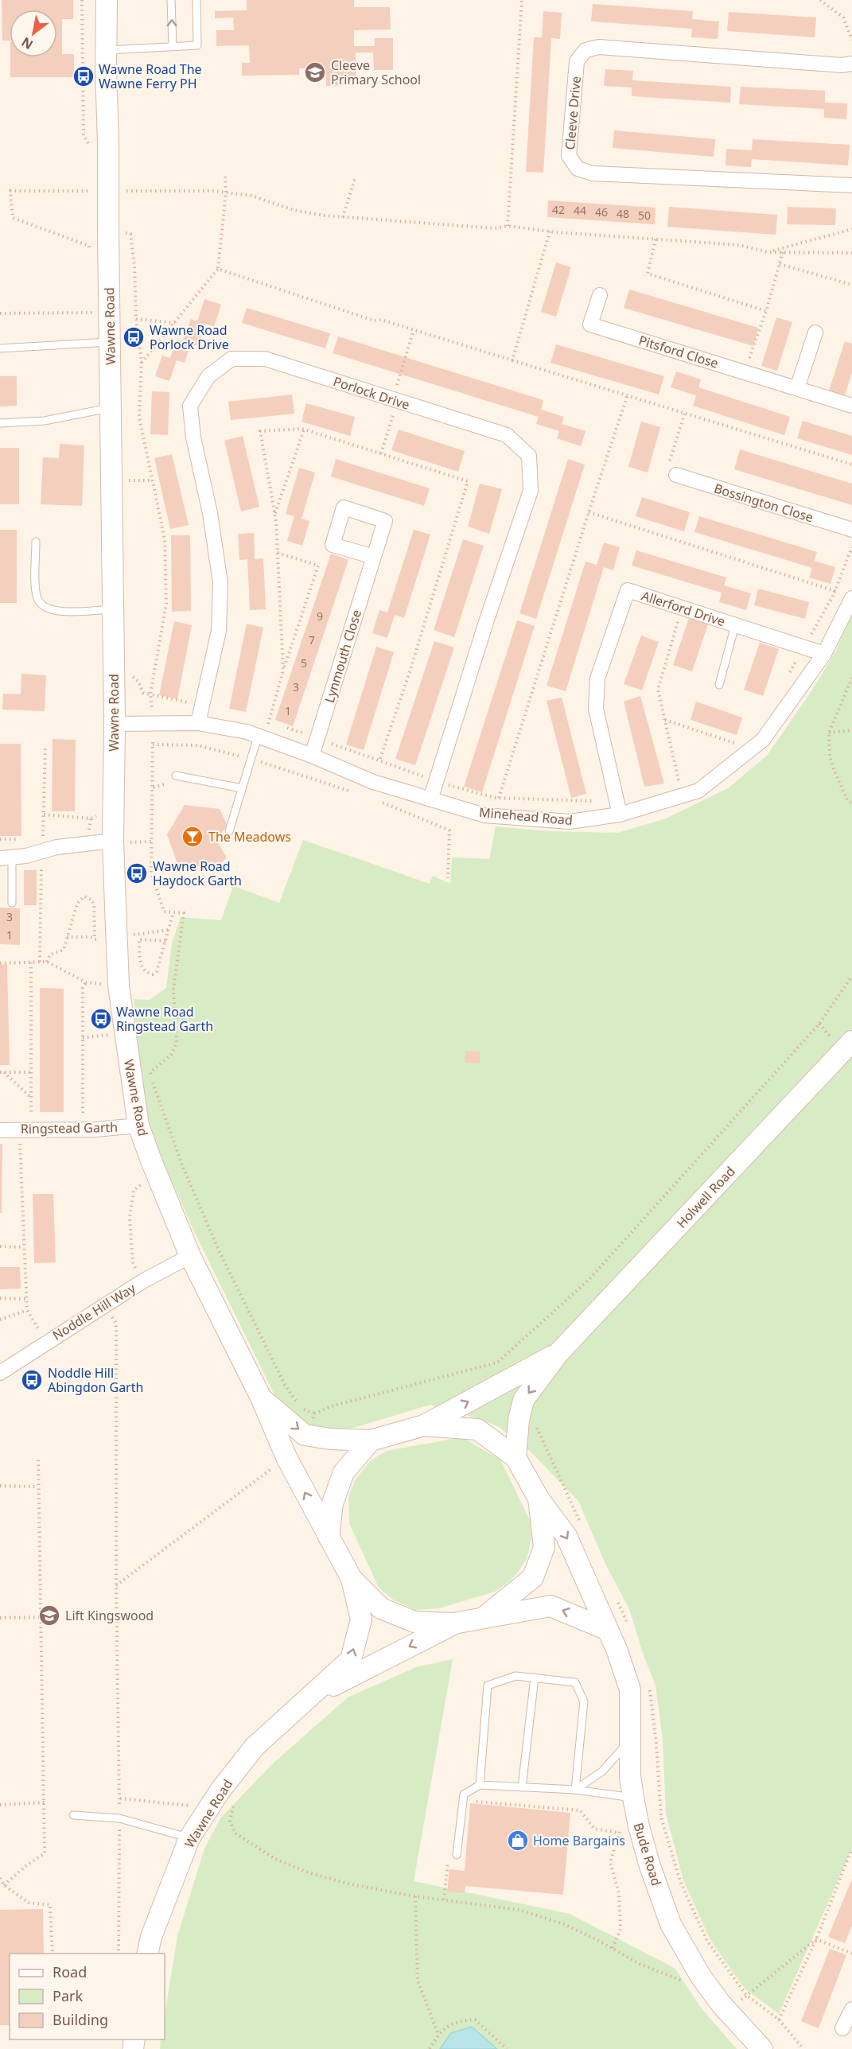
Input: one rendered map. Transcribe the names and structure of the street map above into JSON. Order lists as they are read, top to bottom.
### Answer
{
  "streets": {
    "street": [
      "Cleeve Drive",
      "Wawne Road",
      "Pitsford Close",
      "Porlock Drive",
      "Bossington Close",
      "Allerford Drive",
      "Lynmouth Close",
      "Minehead Road",
      "Ringstead Garth",
      "Holwell Road",
      "Noddle Hill Way",
      "Bude Road"
    ]
  },
  "crossings": [
    ["Wawne Road", "Minehead Road"],
    ["Wawne Road", "Ringstead Garth"],
    ["Wawne Road", "Noddle Hill Way"],
    ["Porlock Drive", "Minehead Road"],
    ["Allerford Drive", "Minehead Road"],
    ["Lynmouth Close", "Minehead Road"],
    ["Holwell Road", "Bude Road"]
  ],
  "places": {
    "school or university": ["Cleeve Primary School", "Lift Kingswood"],
    "bus stop": [
      "Wawne Road The Wawne Ferry PH",
      "Wawne Road Porlock Drive",
      "Wawne Road Haydock Garth",
      "Wawne Road Ringstead Garth",
      "Noddle Hill Abingdon Garth"
    ],
    "bar": ["The Meadows"],
    "shop": ["Home Bargains"]
  },
  "house_numbers": [
    "42",
    "44",
    "46",
    "48",
    "50",
    "9",
    "7",
    "5",
    "3",
    "1",
    "3",
    "1"
  ],
  "legend": ["Road", "Park", "Building"],
  "north": "bottom left"
}
